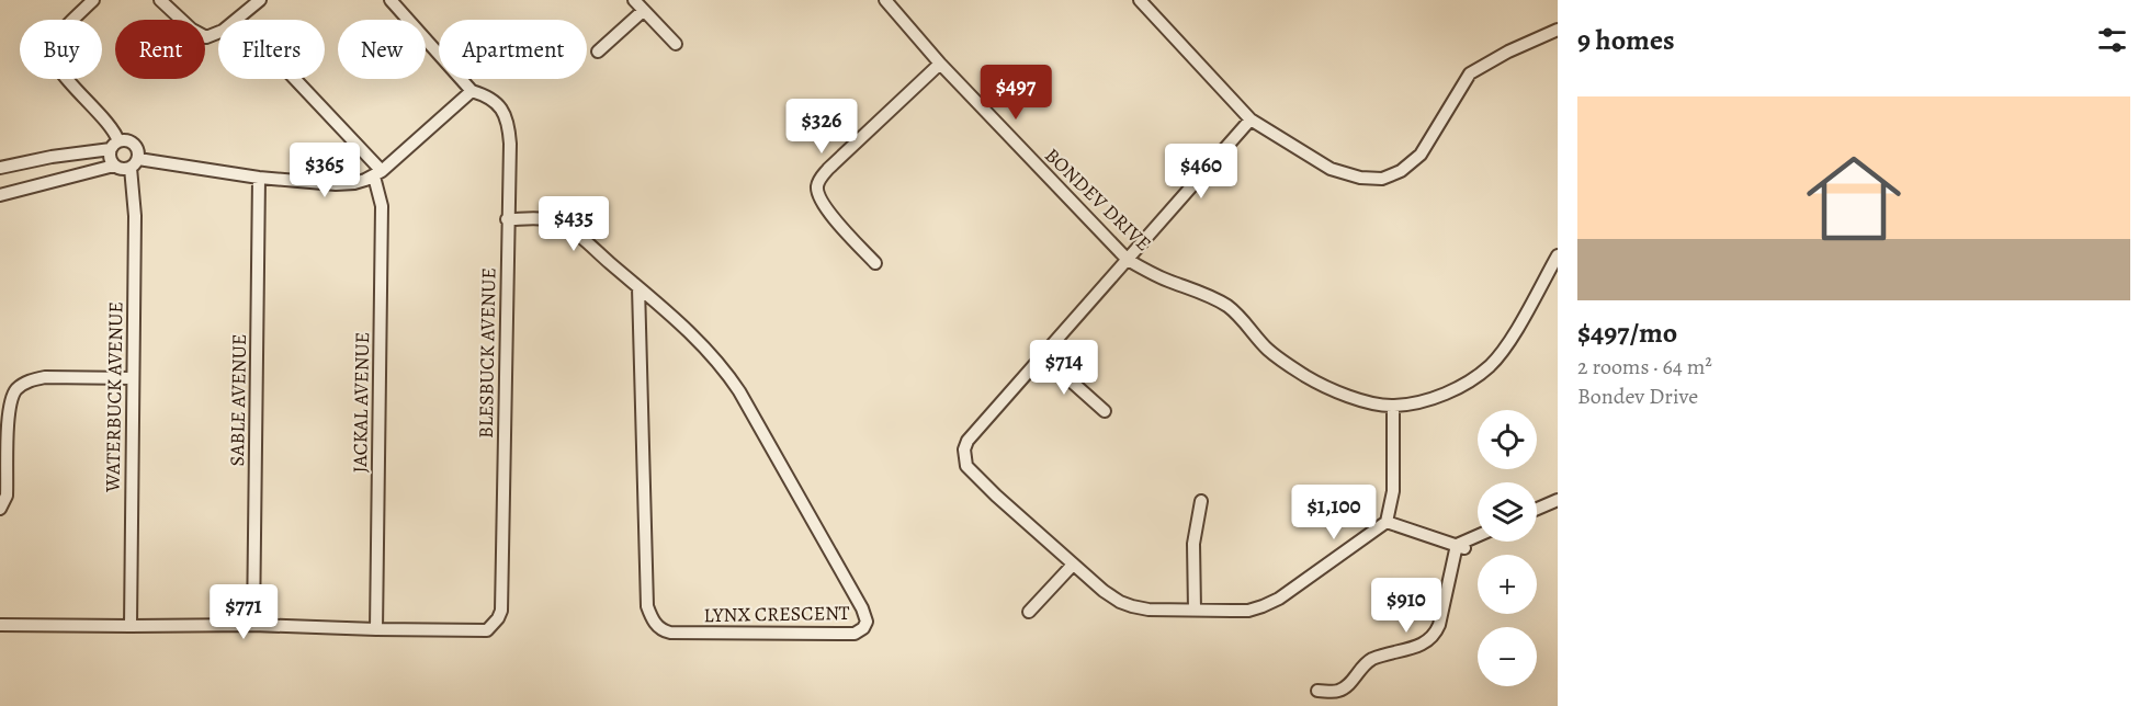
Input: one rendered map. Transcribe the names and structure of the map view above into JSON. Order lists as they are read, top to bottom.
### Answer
{
  "streets": {
    "street": [
      "BONDEV DRIVE",
      "BLESBUCK AVENUE",
      "WATERBUCK AVENUE",
      "SABLE AVENUE",
      "JACKAL AVENUE",
      "LYNX CRESCENT"
    ]
  },
  "crossings": [
    ["BLESBUCK AVENUE", "JACKAL AVENUE"],
    ["BLESBUCK AVENUE", "LYNX CRESCENT"]
  ],
  "page": {
    "heading": "9 homes",
    "chip": [
      "Buy",
      "Rent",
      "Filters",
      "New",
      "Apartment"
    ],
    "price": [
      "$497",
      "$326",
      "$365",
      "$460",
      "$435",
      "$714",
      "$1,100",
      "$910",
      "$771"
    ],
    "list": [
      {
        "name": "$497/mo",
        "note": "2 rooms · 64 m² · Bondev Drive"
      }
    ],
    "map_buttons": ["+", "−"]
  }
}
